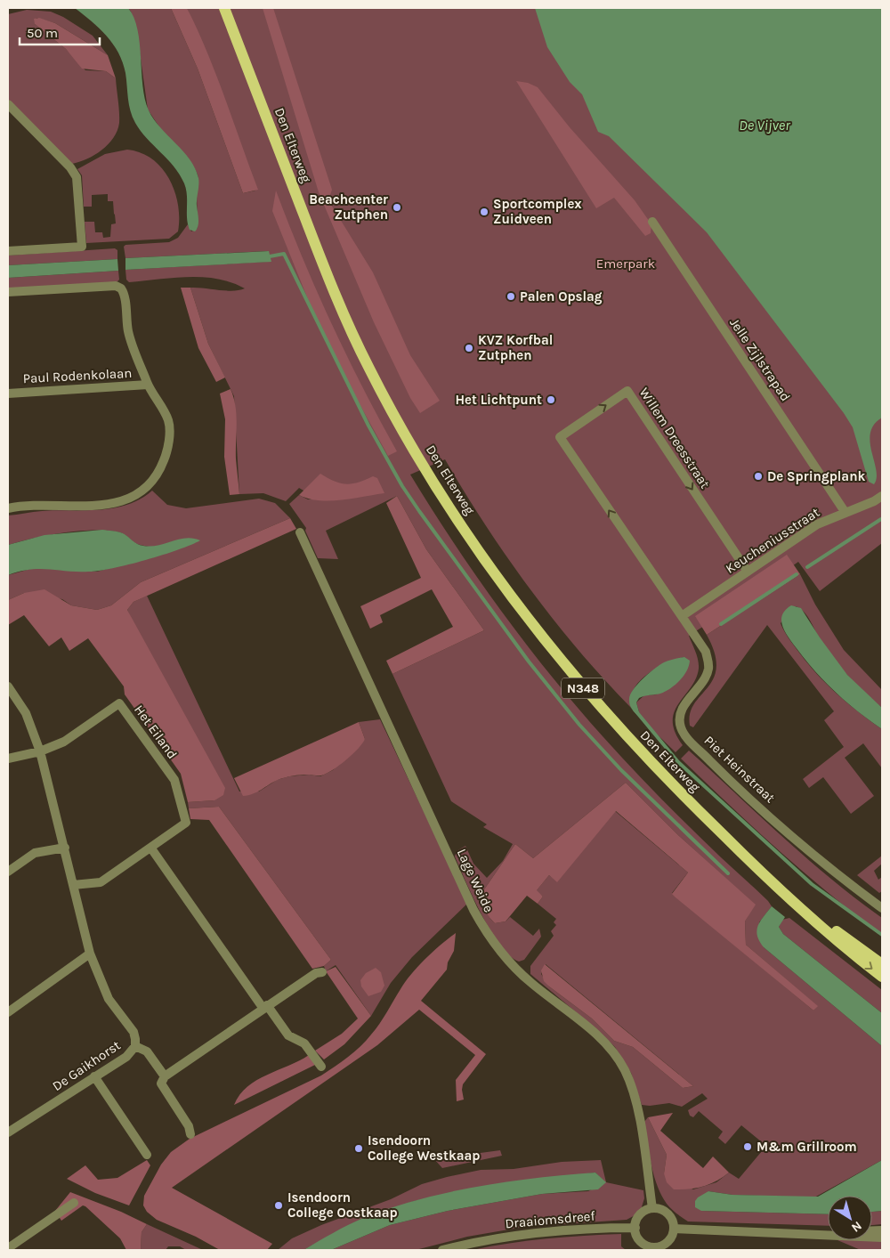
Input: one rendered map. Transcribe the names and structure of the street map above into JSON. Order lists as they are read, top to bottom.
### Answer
{
  "streets": {
    "main road": ["Den Elterweg", "N348"],
    "street": [
      "Jelle Zijlstrapad",
      "Paul Rodenkolaan",
      "Willem Dreesstraat",
      "Keucheniusstraat",
      "Het Eiland",
      "Piet Heinstraat",
      "Lage Weide",
      "De Gaikhorst",
      "Draaiomsdreef"
    ]
  },
  "crossings": [
    ["Jelle Zijlstrapad", "Keucheniusstraat"],
    ["Willem Dreesstraat", "Keucheniusstraat"],
    ["Willem Dreesstraat", "Piet Heinstraat"],
    ["Keucheniusstraat", "Piet Heinstraat"],
    ["Het Eiland", "De Gaikhorst"],
    ["Lage Weide", "Draaiomsdreef"]
  ],
  "water": ["De Vijver"],
  "parks": ["Emerpark"],
  "places": [
    "Beachcenter Zutphen",
    "Sportcomplex Zuidveen",
    "Palen Opslag",
    "KVZ Korfbal Zutphen",
    "Het Lichtpunt",
    "De Springplank",
    "M&m Grillroom",
    "Isendoorn College Westkaap",
    "Isendoorn College Oostkaap"
  ],
  "scale_bar": "50 m",
  "north": "bottom right"
}
